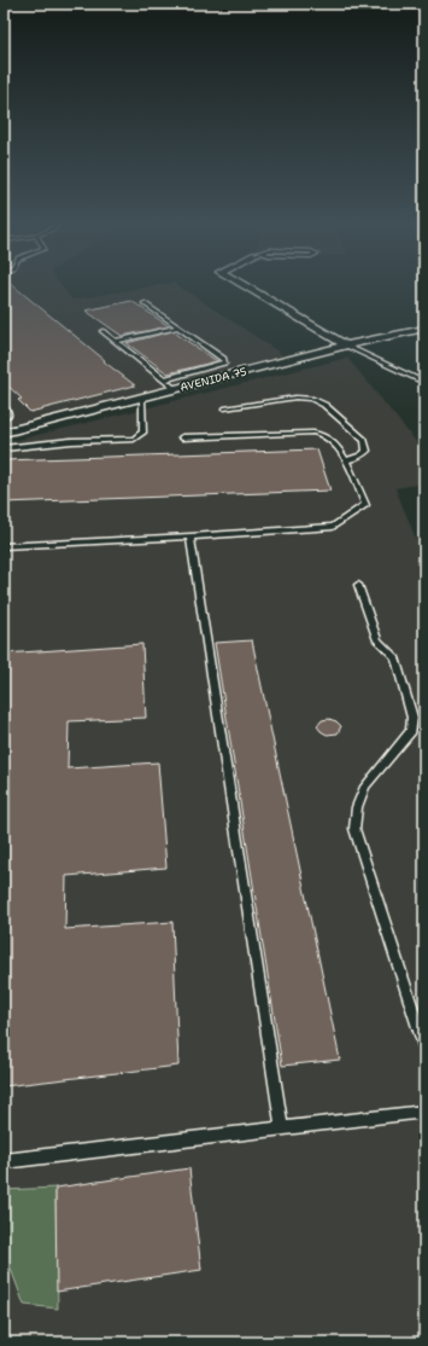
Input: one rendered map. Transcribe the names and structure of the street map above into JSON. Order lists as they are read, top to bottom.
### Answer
{
  "streets": {
    "street": ["AVENIDA 75"]
  }
}
